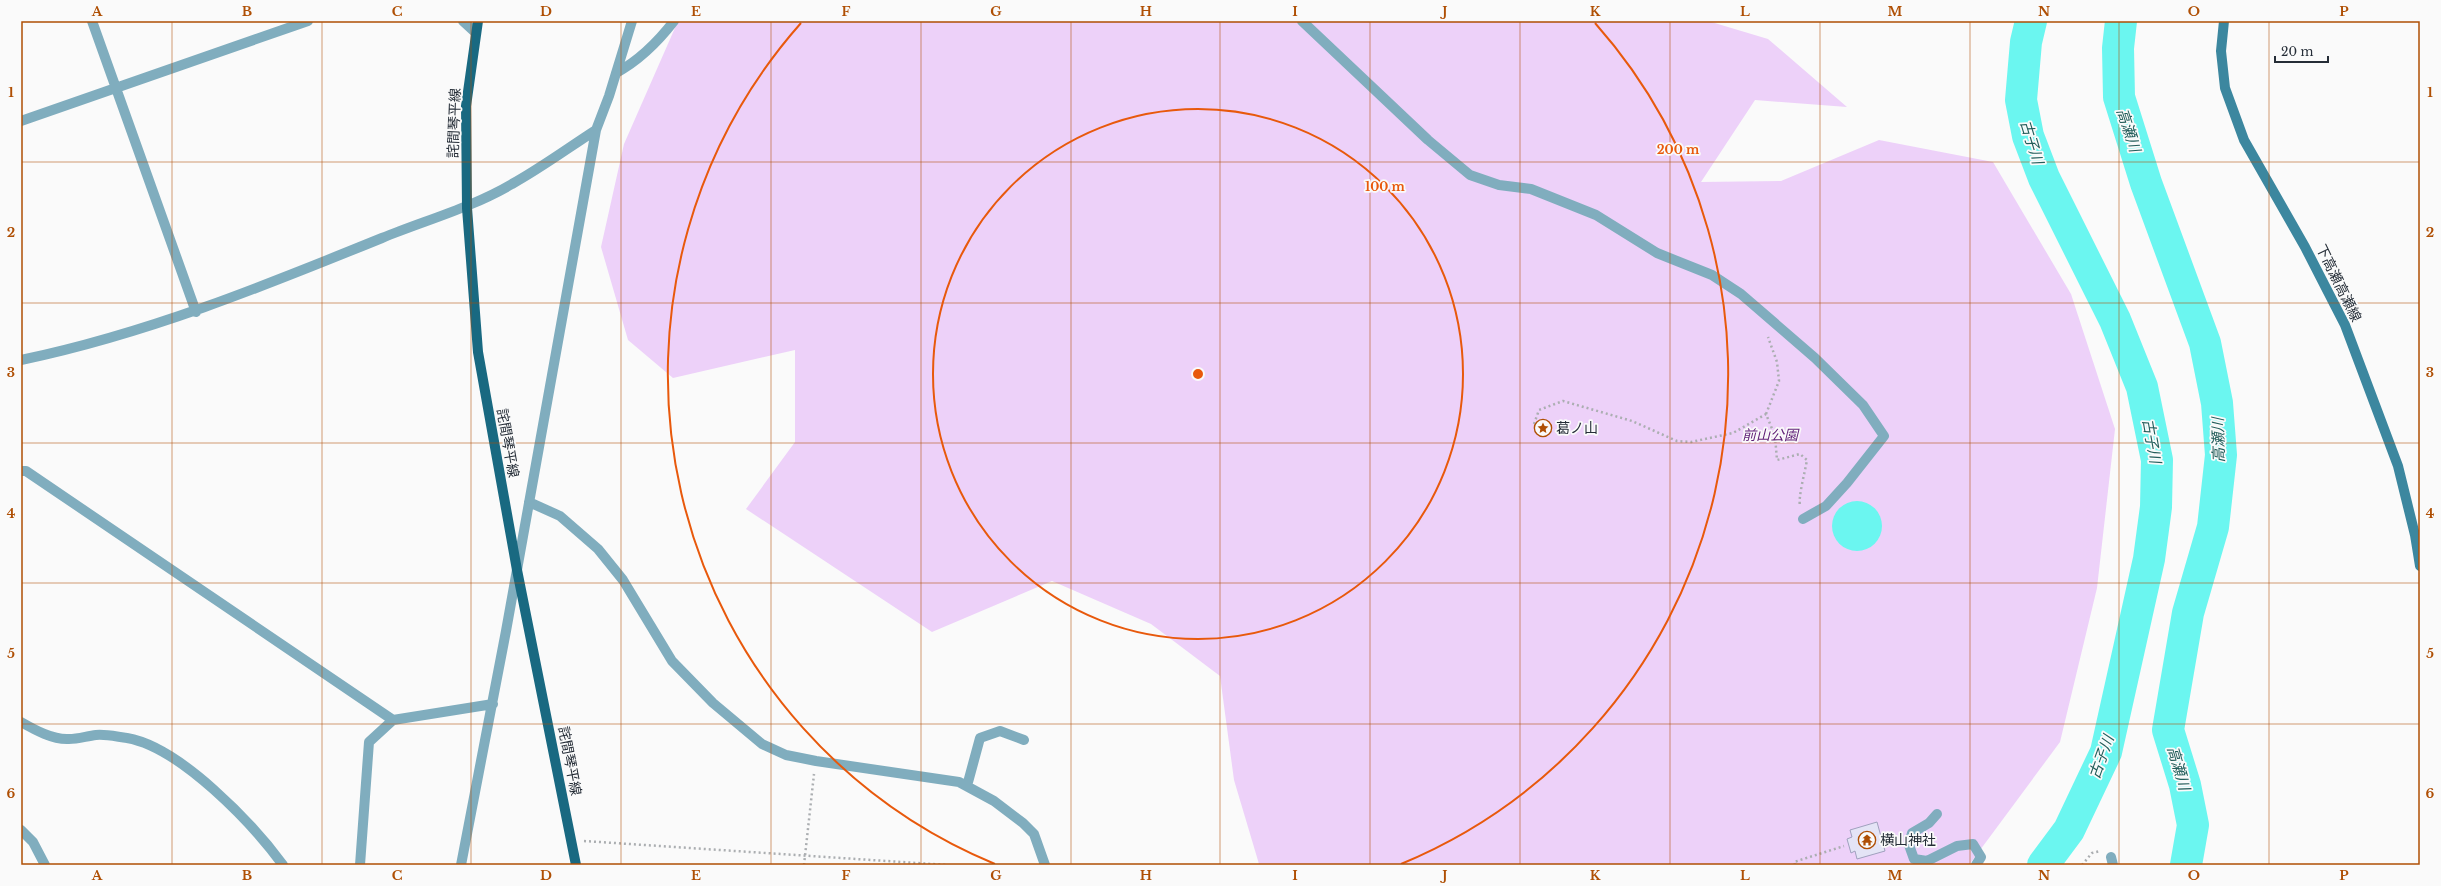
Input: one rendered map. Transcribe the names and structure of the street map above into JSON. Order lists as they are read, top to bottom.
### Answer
{
  "streets": {
    "main road": ["詫間琴平線", "下高瀬高瀬線"]
  },
  "water": ["高瀬川", "古子川"],
  "parks": ["前山公園"],
  "places": {
    "place": ["葛ノ山"],
    "temple": ["横山神社"]
  },
  "scale_bar": "20 m",
  "grid": {
    "columns": [
      "A",
      "B",
      "C",
      "D",
      "E",
      "F",
      "G",
      "H",
      "I",
      "J",
      "K",
      "L",
      "M",
      "N",
      "O",
      "P"
    ],
    "rows": [
      "1",
      "2",
      "3",
      "4",
      "5",
      "6"
    ]
  },
  "rings": ["200 m", "100 m"]
}
